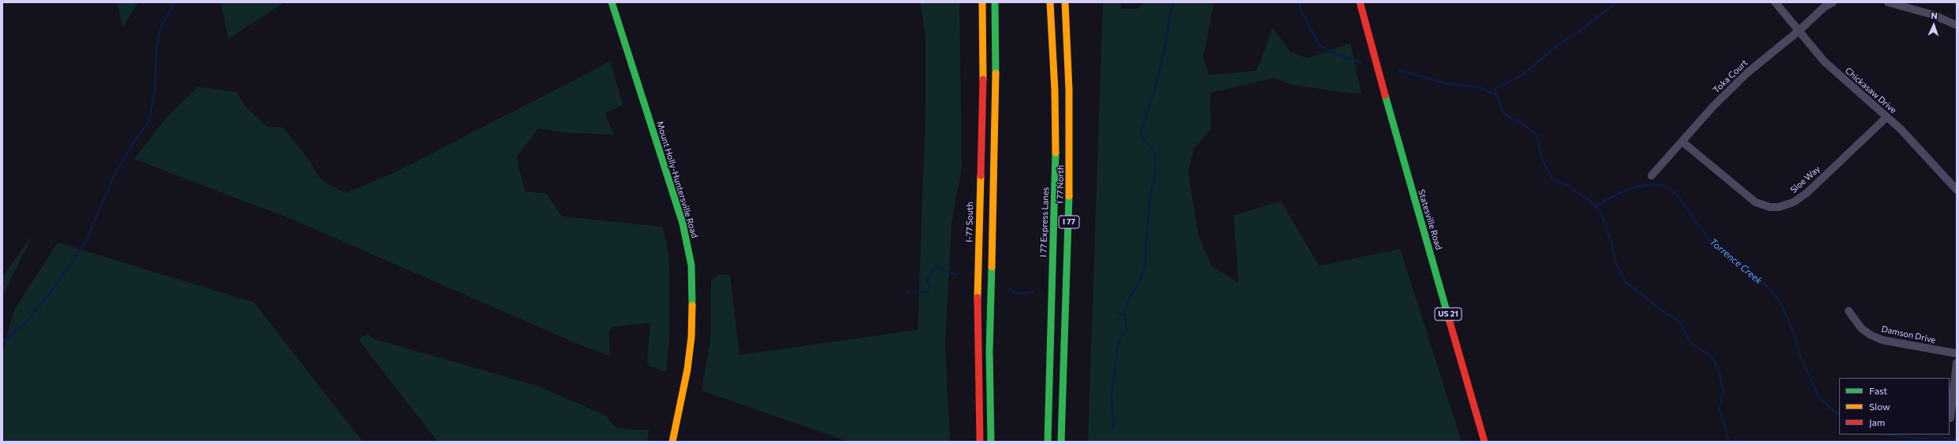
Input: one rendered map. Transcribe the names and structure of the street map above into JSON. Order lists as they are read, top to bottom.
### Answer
{
  "streets": {
    "main road": [
      "Mount Holly-Huntersville Road",
      "I 77 North",
      "Statesville Road",
      "I-77 South",
      "I 77 Express Lanes",
      "I 77",
      "US 21"
    ],
    "street": [
      "Toka Court",
      "Chickasaw Drive",
      "Sloe Way",
      "Damson Drive"
    ]
  },
  "crossings": [
    ["Toka Court", "Chickasaw Drive"],
    ["Toka Court", "Sloe Way"],
    ["Chickasaw Drive", "Sloe Way"]
  ],
  "water": ["Torrence Creek"],
  "legend": ["Fast", "Slow", "Jam"],
  "north": "top"
}
